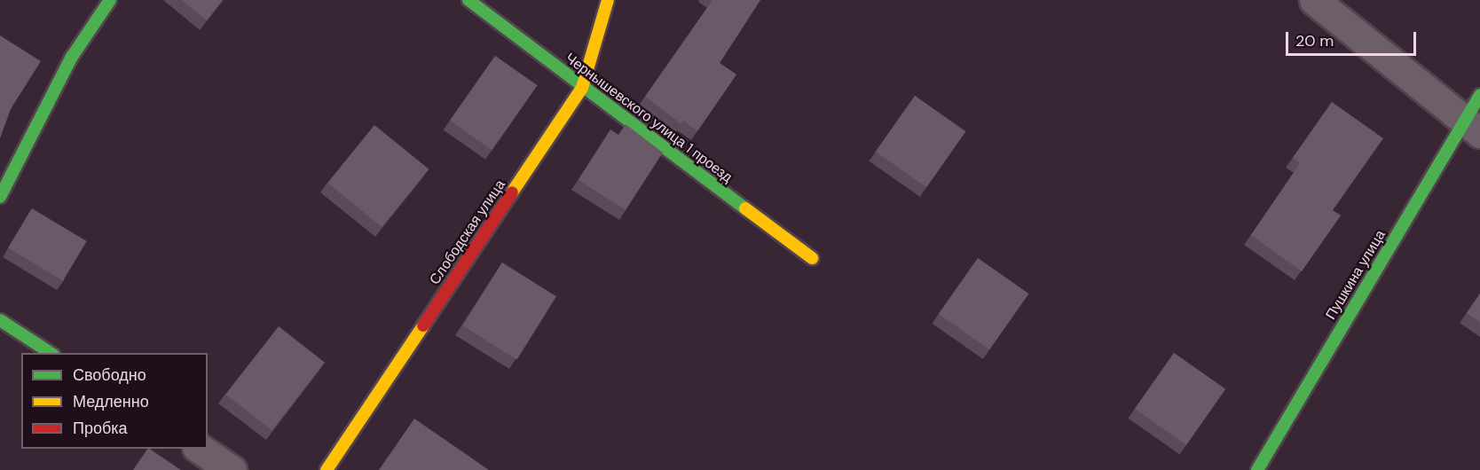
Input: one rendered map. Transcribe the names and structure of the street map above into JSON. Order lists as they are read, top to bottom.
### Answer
{
  "streets": {
    "street": ["Чернышевского улица 1 проезд", "Слободская улица", "Пушкина улица"]
  },
  "crossings": [
    ["Чернышевского улица 1 проезд", "Слободская улица"]
  ],
  "legend": ["Свободно", "Медленно", "Пробка"],
  "scale_bar": "20 m"
}
